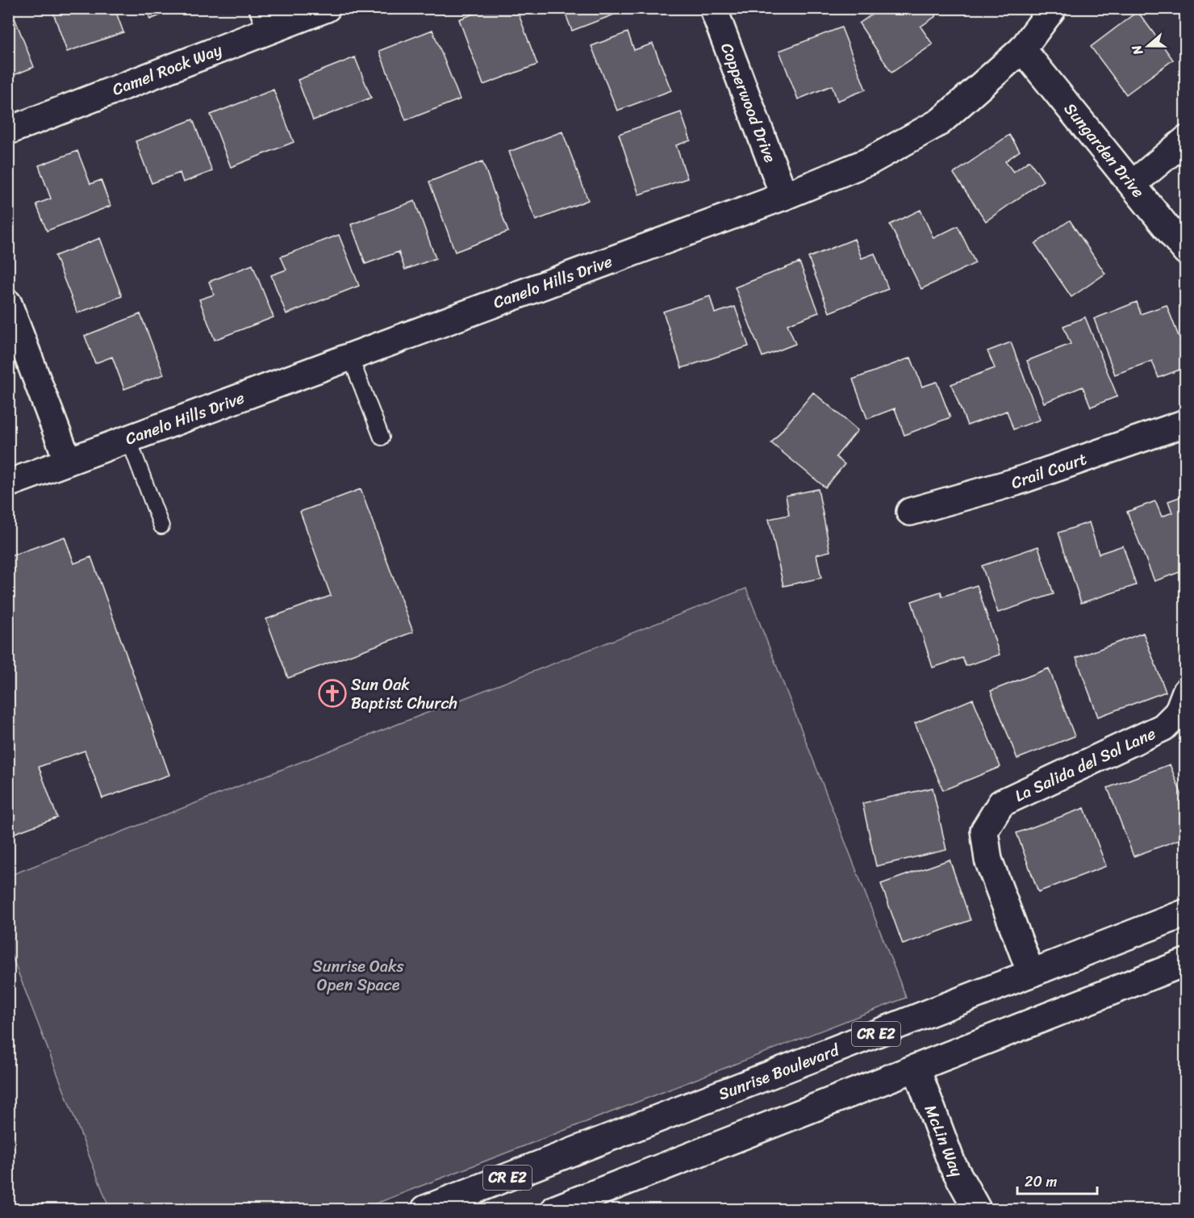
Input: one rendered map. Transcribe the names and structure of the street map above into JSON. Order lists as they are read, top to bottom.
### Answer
{
  "streets": {
    "street": [
      "Camel Rock Way",
      "Copperwood Drive",
      "Sungarden Drive",
      "Canelo Hills Drive",
      "Crail Court",
      "La Salida del Sol Lane",
      "CR E2",
      "Sunrise Boulevard",
      "McLin Way"
    ]
  },
  "crossings": [
    ["Copperwood Drive", "Canelo Hills Drive"],
    ["Sungarden Drive", "Canelo Hills Drive"],
    ["La Salida del Sol Lane", "Sunrise Boulevard"]
  ],
  "parks": ["Sunrise Oaks Open Space"],
  "places": {
    "church": ["Sun Oak Baptist Church"]
  },
  "scale_bar": "20 m",
  "north": "left"
}
